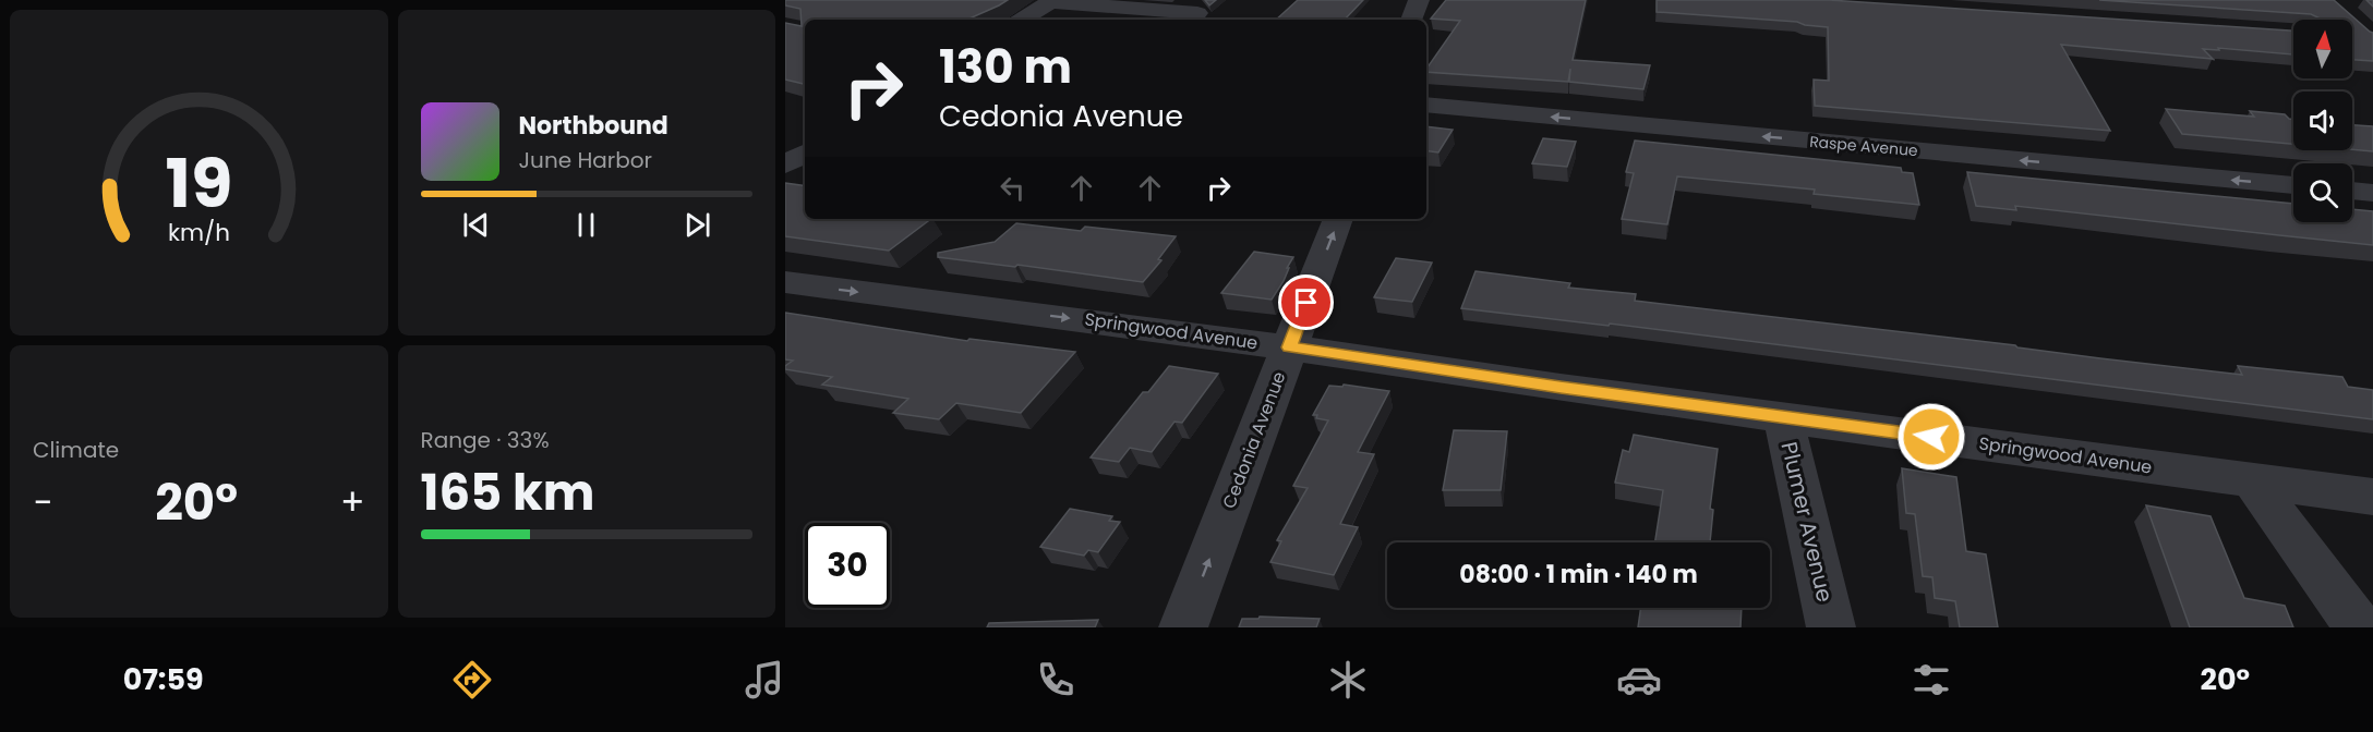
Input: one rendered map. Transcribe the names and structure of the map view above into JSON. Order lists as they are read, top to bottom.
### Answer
{
  "streets": {
    "street": [
      "Raspe Avenue",
      "Springwood Avenue",
      "Cedonia Avenue",
      "Plumer Avenue"
    ]
  },
  "crossings": [
    ["Springwood Avenue", "Cedonia Avenue"],
    ["Springwood Avenue", "Plumer Avenue"]
  ],
  "one_way": ["Raspe Avenue", "Cedonia Avenue"],
  "north": "top",
  "page": {
    "turn": ["130 m", "Cedonia Avenue"],
    "song": ["Northbound", "June Harbor"],
    "tile": [
      "Climate",
      ["Range · 33%", "165 km"]
    ],
    "heat": ["−", "20°", "+"],
    "limit": "30",
    "trip": "08:00 · 1 min · 140 m",
    "tabs": ["07:59", "20°"],
    "gauge": ["19", "km/h"]
  }
}
